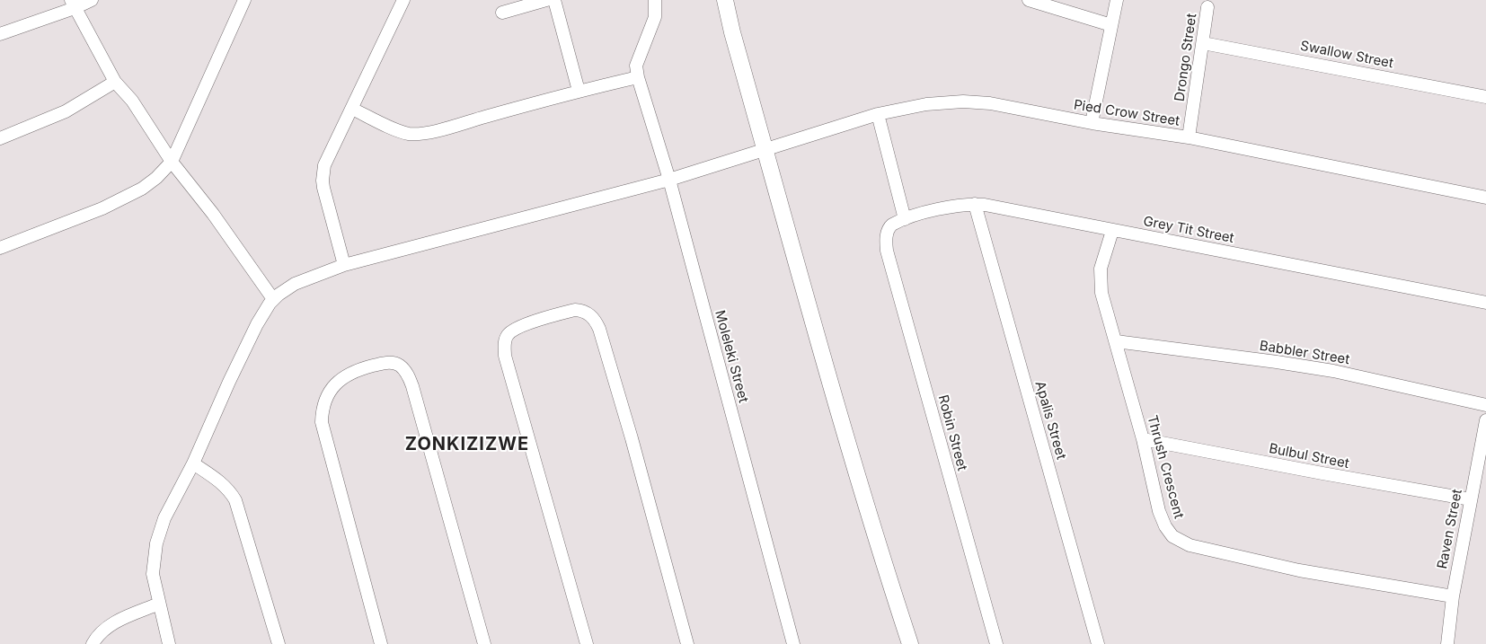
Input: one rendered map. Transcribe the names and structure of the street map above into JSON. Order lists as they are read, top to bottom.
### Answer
{
  "streets": {
    "street": [
      "Swallow Street",
      "Drongo Street",
      "Pied Crow Street",
      "Grey Tit Street",
      "Babbler Street",
      "Moleleki Street",
      "Apalis Street",
      "Robin Street",
      "Bulbul Street",
      "Thrush Crescent",
      "Raven Street"
    ]
  },
  "crossings": [
    ["Swallow Street", "Drongo Street"],
    ["Drongo Street", "Pied Crow Street"],
    ["Pied Crow Street", "Moleleki Street"],
    ["Grey Tit Street", "Apalis Street"],
    ["Grey Tit Street", "Robin Street"],
    ["Grey Tit Street", "Thrush Crescent"],
    ["Babbler Street", "Thrush Crescent"],
    ["Bulbul Street", "Thrush Crescent"],
    ["Bulbul Street", "Raven Street"],
    ["Thrush Crescent", "Raven Street"]
  ],
  "districts": ["ZONKIZIZWE"]
}
